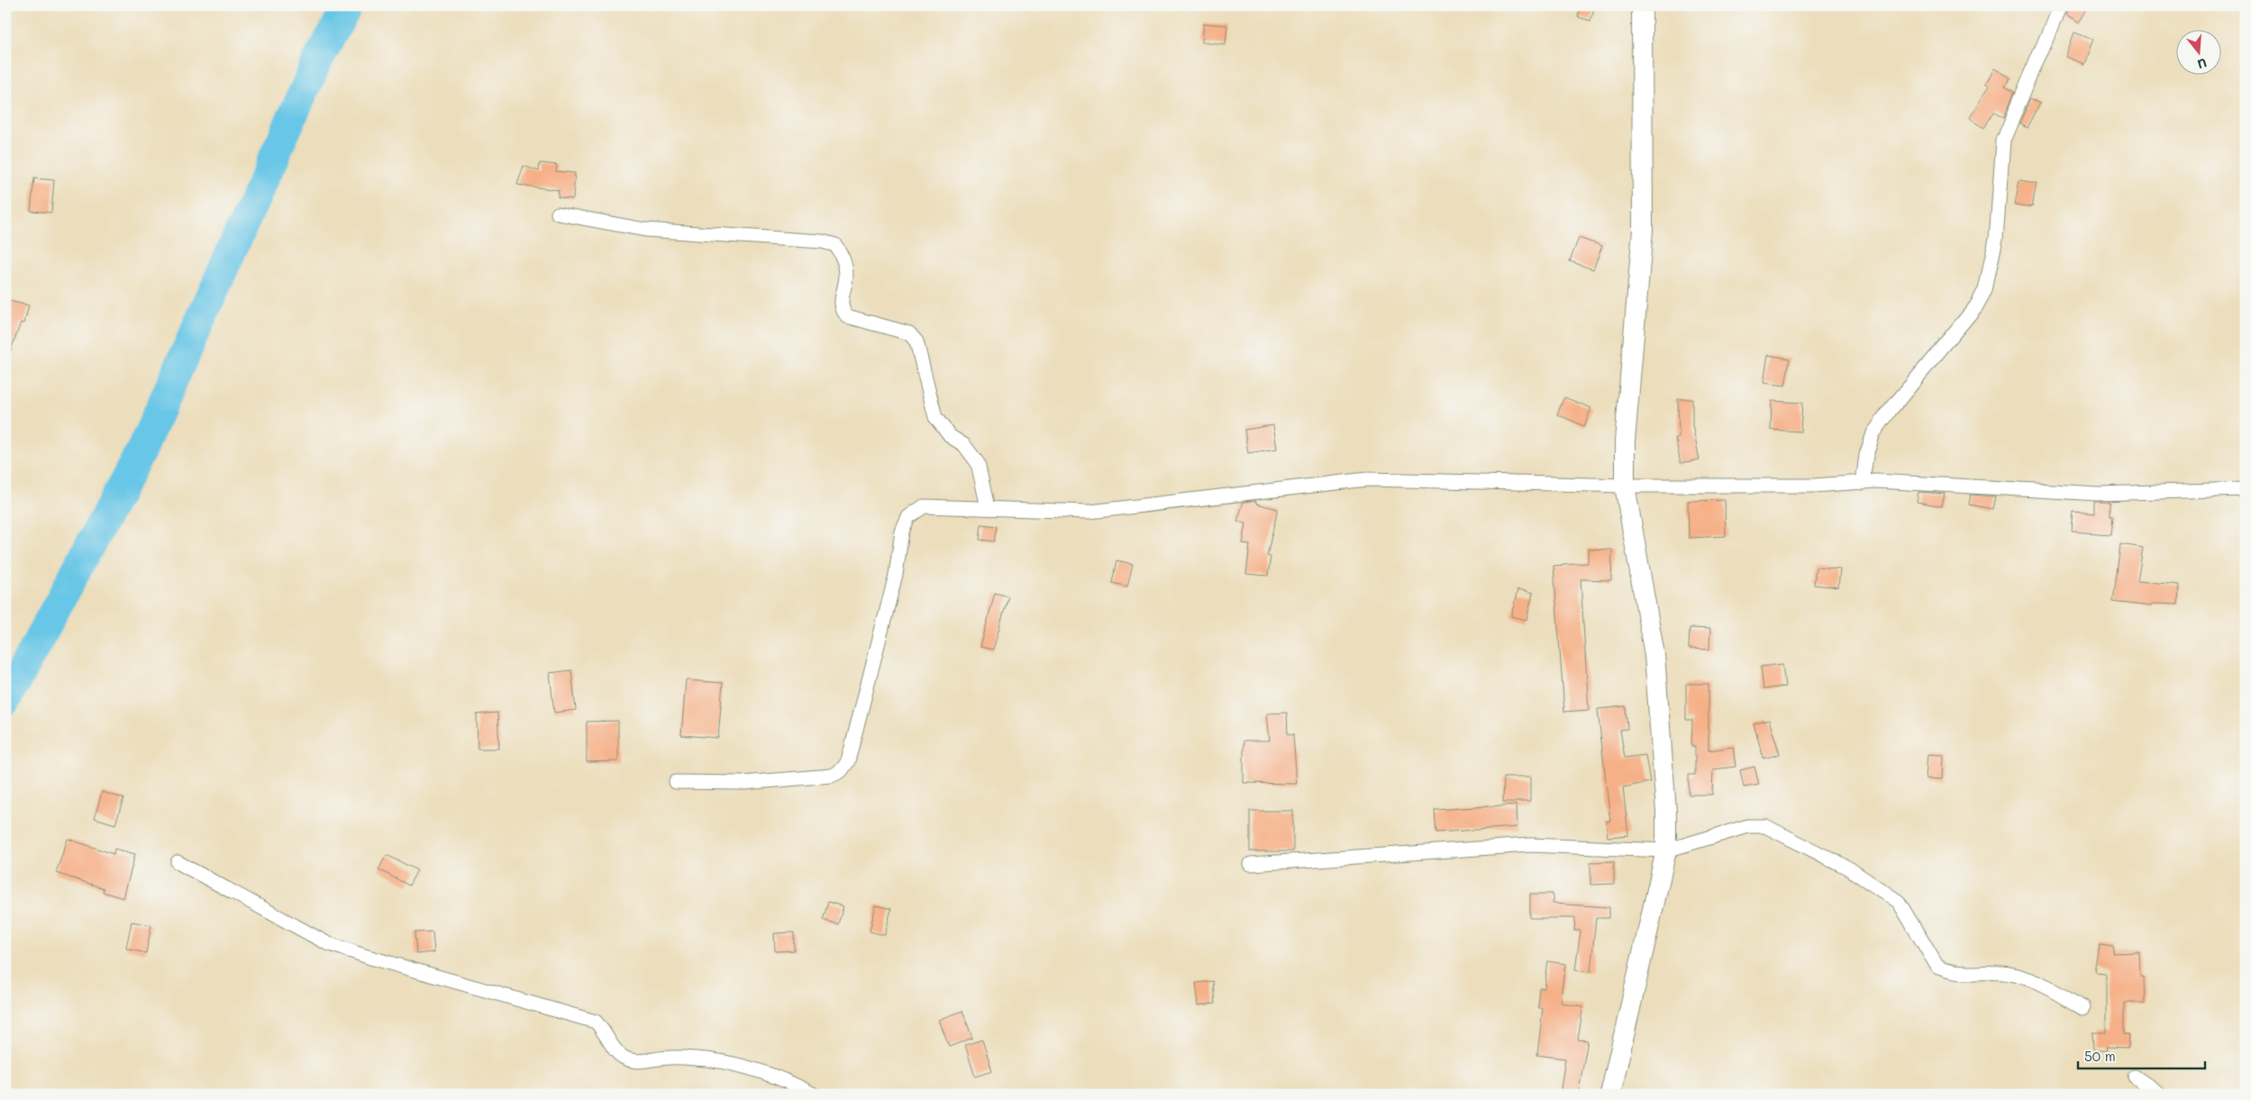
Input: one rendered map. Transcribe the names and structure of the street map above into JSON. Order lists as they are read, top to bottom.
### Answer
{
  "scale_bar": "50 m",
  "north": "bottom"
}
